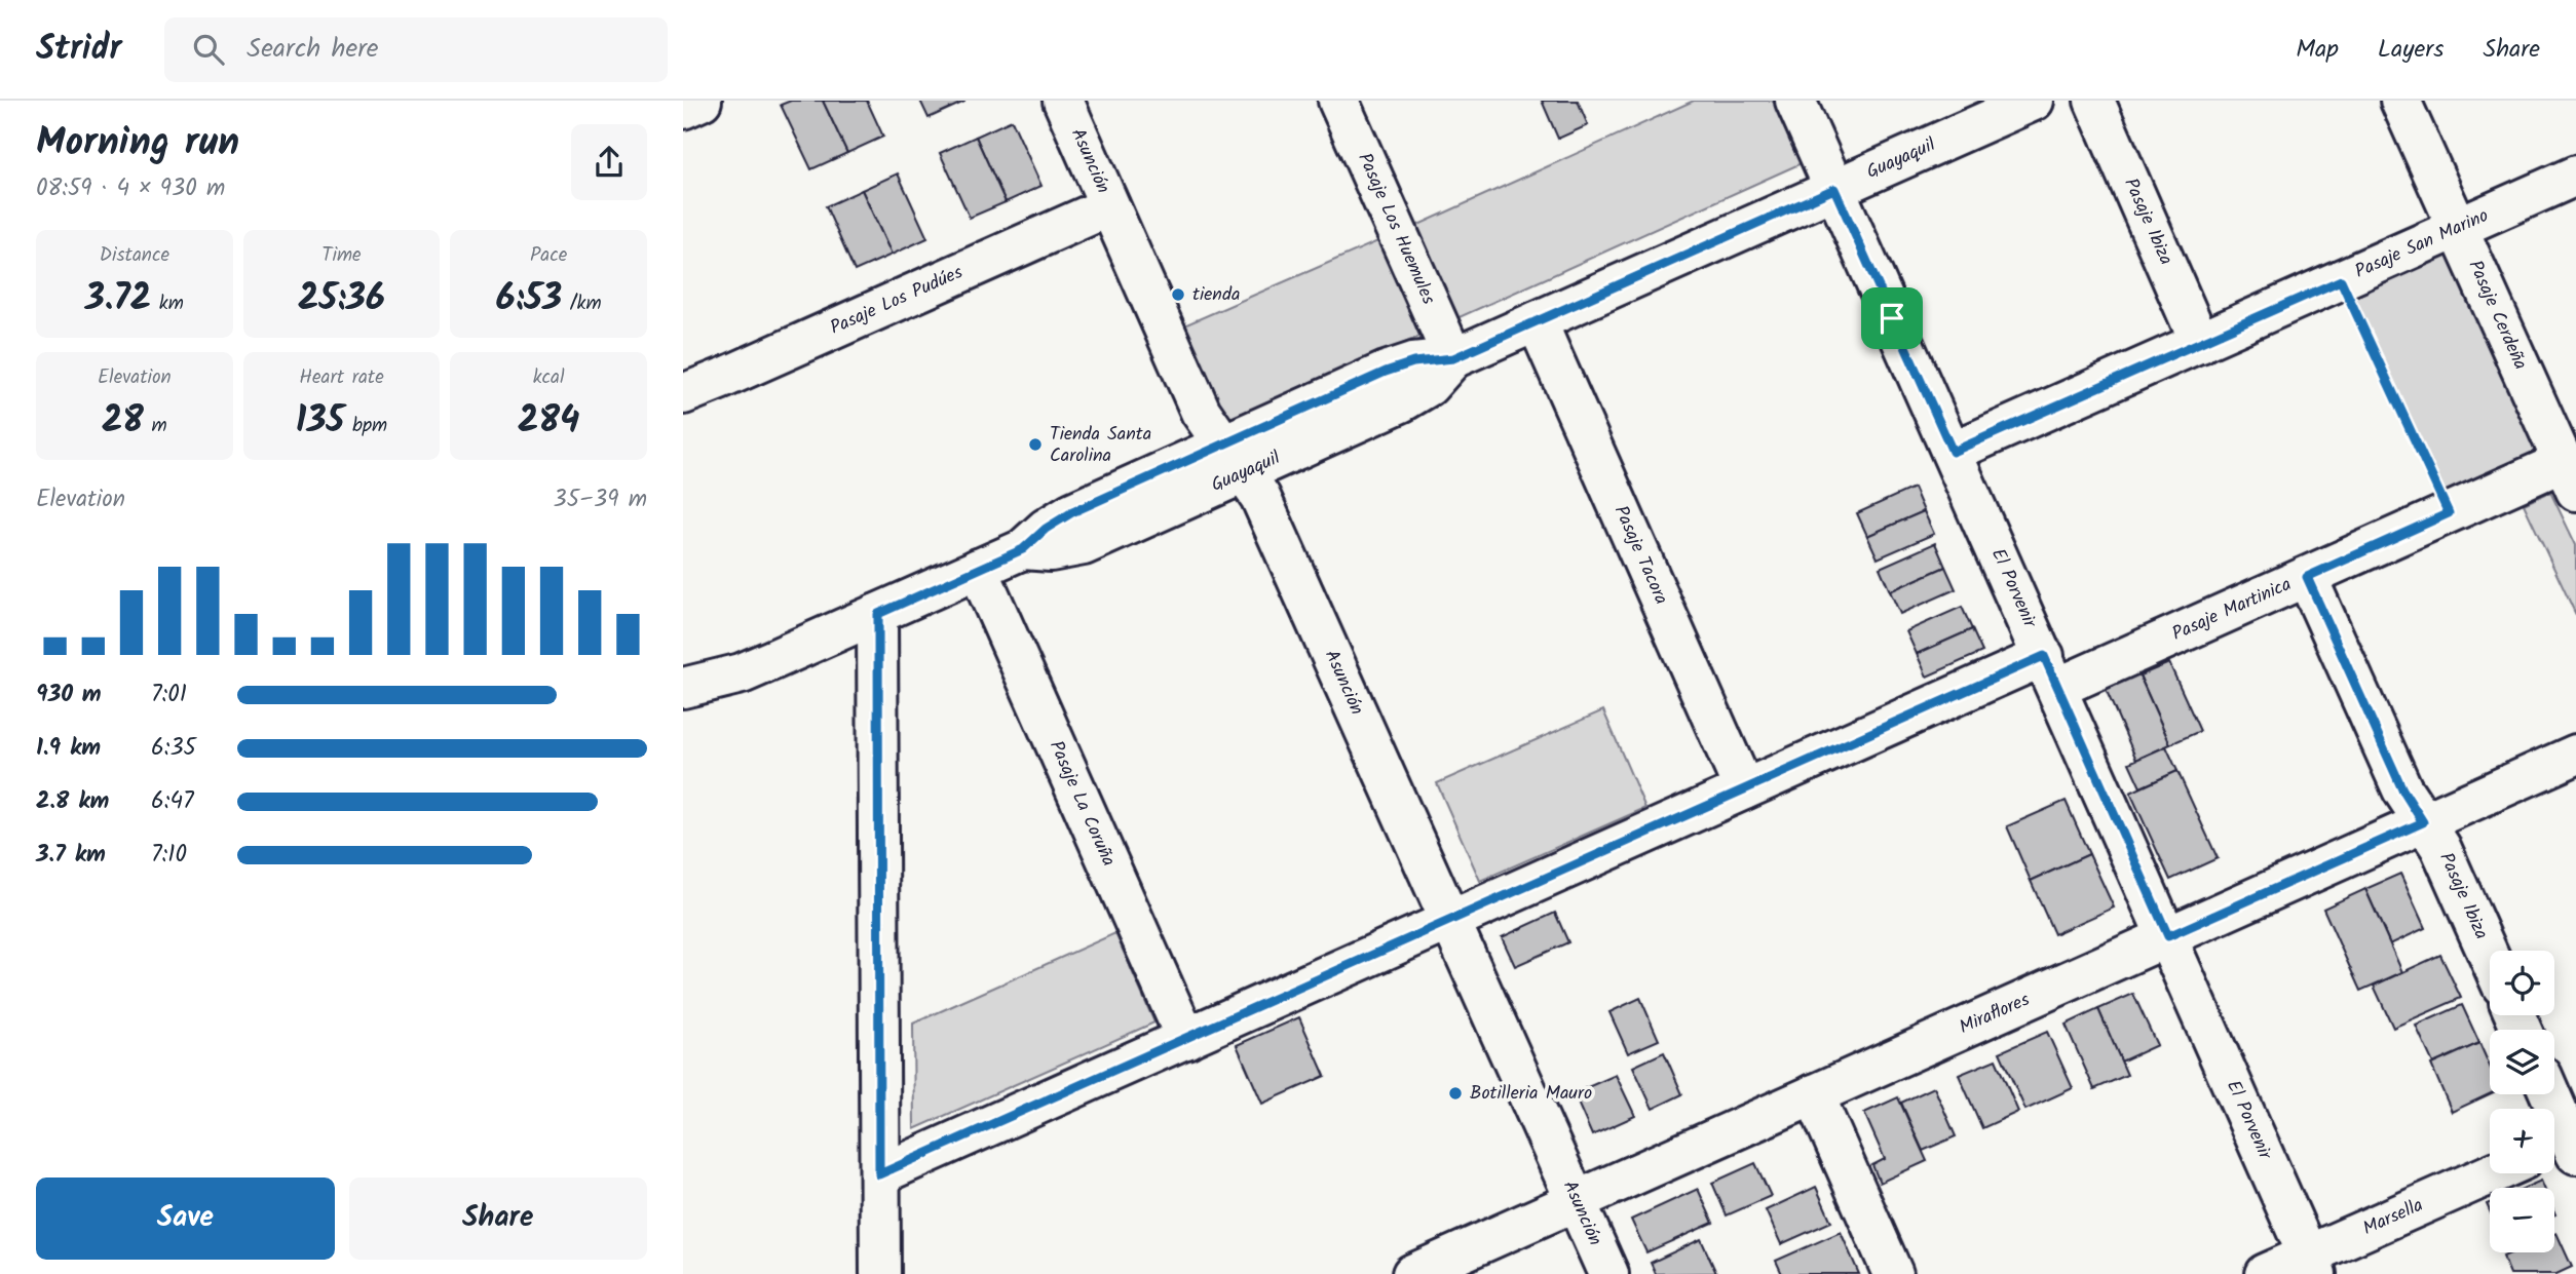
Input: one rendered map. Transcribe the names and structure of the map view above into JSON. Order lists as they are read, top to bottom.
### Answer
{
  "streets": {
    "street": [
      "Guayaquil",
      "Asunción",
      "Pasaje Ibiza",
      "Pasaje Los Huemules",
      "Pasaje San Marino",
      "Pasaje Los Pudúes",
      "Pasaje Cerdeña",
      "Pasaje Tacora",
      "El Porvenir",
      "Pasaje Martinica",
      "Pasaje La Coruña",
      "Miraflores",
      "Marsella"
    ]
  },
  "crossings": [
    ["Guayaquil", "Asunción"],
    ["Guayaquil", "Pasaje Los Huemules"],
    ["Guayaquil", "Pasaje Tacora"],
    ["Guayaquil", "El Porvenir"],
    ["Guayaquil", "Pasaje La Coruña"],
    ["Asunción", "Pasaje Los Pudúes"],
    ["Asunción", "Pasaje Martinica"],
    ["Asunción", "Miraflores"],
    ["Pasaje Ibiza", "Pasaje San Marino"],
    ["Pasaje Ibiza", "Pasaje Martinica"],
    ["Pasaje Ibiza", "Miraflores"],
    ["Pasaje San Marino", "Pasaje Cerdeña"],
    ["Pasaje San Marino", "El Porvenir"],
    ["Pasaje Cerdeña", "Pasaje Martinica"],
    ["Pasaje Tacora", "Pasaje Martinica"],
    ["El Porvenir", "Pasaje Martinica"],
    ["El Porvenir", "Miraflores"],
    ["El Porvenir", "Marsella"],
    ["Pasaje Martinica", "Pasaje La Coruña"]
  ],
  "places": ["tienda", "Tienda Santa Carolina", "Botilleria Mauro"],
  "page": {
    "header": "Stridr",
    "search": "Search here",
    "nav": ["Map", "Layers", "Share"],
    "heading": ["Morning run", "08:59 · 4 × 930 m"],
    "stats": [
      ["Distance", "3.72 km"],
      ["Time", "25:36"],
      ["Pace", "6:53 /km"],
      ["Elevation", "28 m"],
      ["Heart rate", "135 bpm"],
      ["kcal", "284"]
    ],
    "chart": ["Elevation", "35–39 m"],
    "list": [
      {
        "name": "930 m",
        "note": "7:01"
      },
      {
        "name": "1.9 km",
        "note": "6:35"
      },
      {
        "name": "2.8 km",
        "note": "6:47"
      },
      {
        "name": "3.7 km",
        "note": "7:10"
      }
    ],
    "map_buttons": ["+", "−"],
    "buttons": ["Save", "Share"]
  }
}
